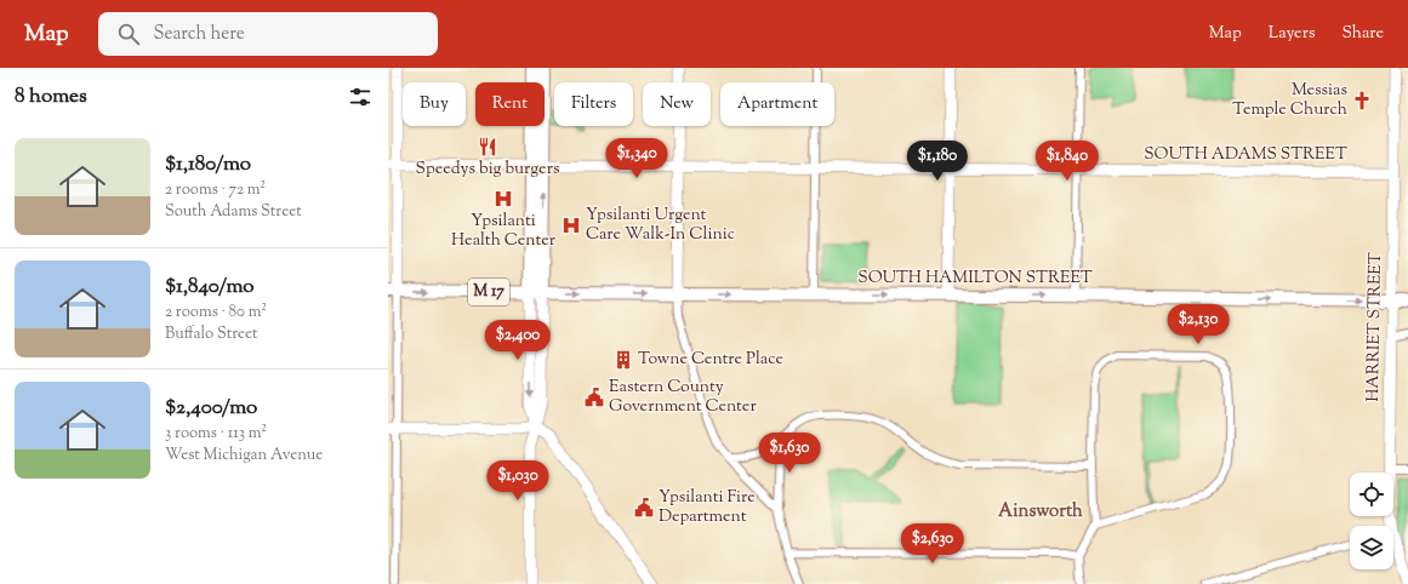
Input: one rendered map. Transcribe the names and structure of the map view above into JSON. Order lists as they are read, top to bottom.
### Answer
{
  "streets": {
    "main road": ["SOUTH HAMILTON STREET", "M 17"],
    "street": ["SOUTH ADAMS STREET", "HARRIET STREET"]
  },
  "crossings": [
    ["SOUTH ADAMS STREET", "HARRIET STREET"],
    ["SOUTH HAMILTON STREET", "M 17"],
    ["SOUTH HAMILTON STREET", "HARRIET STREET"]
  ],
  "one_way": ["SOUTH HAMILTON STREET"],
  "districts": ["Ainsworth"],
  "places": {
    "church": ["Messias Temple Church"],
    "restaurant": ["Speedys big burgers"],
    "hospital": ["Ypsilanti Health Center", "Ypsilanti Urgent Care Walk-In Clinic"],
    "building": ["Towne Centre Place"],
    "public building": ["Eastern County Government Center", "Ypsilanti Fire Department"]
  },
  "page": {
    "header": "Map",
    "search": "Search here",
    "nav": ["Map", "Layers", "Share"],
    "heading": "8 homes",
    "chip": [
      "Buy",
      "Rent",
      "Filters",
      "New",
      "Apartment"
    ],
    "list": [
      {
        "name": "$1,180/mo",
        "note": "2 rooms · 72 m² · South Adams Street"
      },
      {
        "name": "$1,840/mo",
        "note": "2 rooms · 80 m² · Buffalo Street"
      },
      {
        "name": "$2,400/mo",
        "note": "3 rooms · 113 m² · West Michigan Avenue"
      }
    ],
    "price": [
      "$1,340",
      "$1,180",
      "$1,840",
      "$2,130",
      "$2,400",
      "$1,630",
      "$1,030",
      "$2,630"
    ]
  }
}
